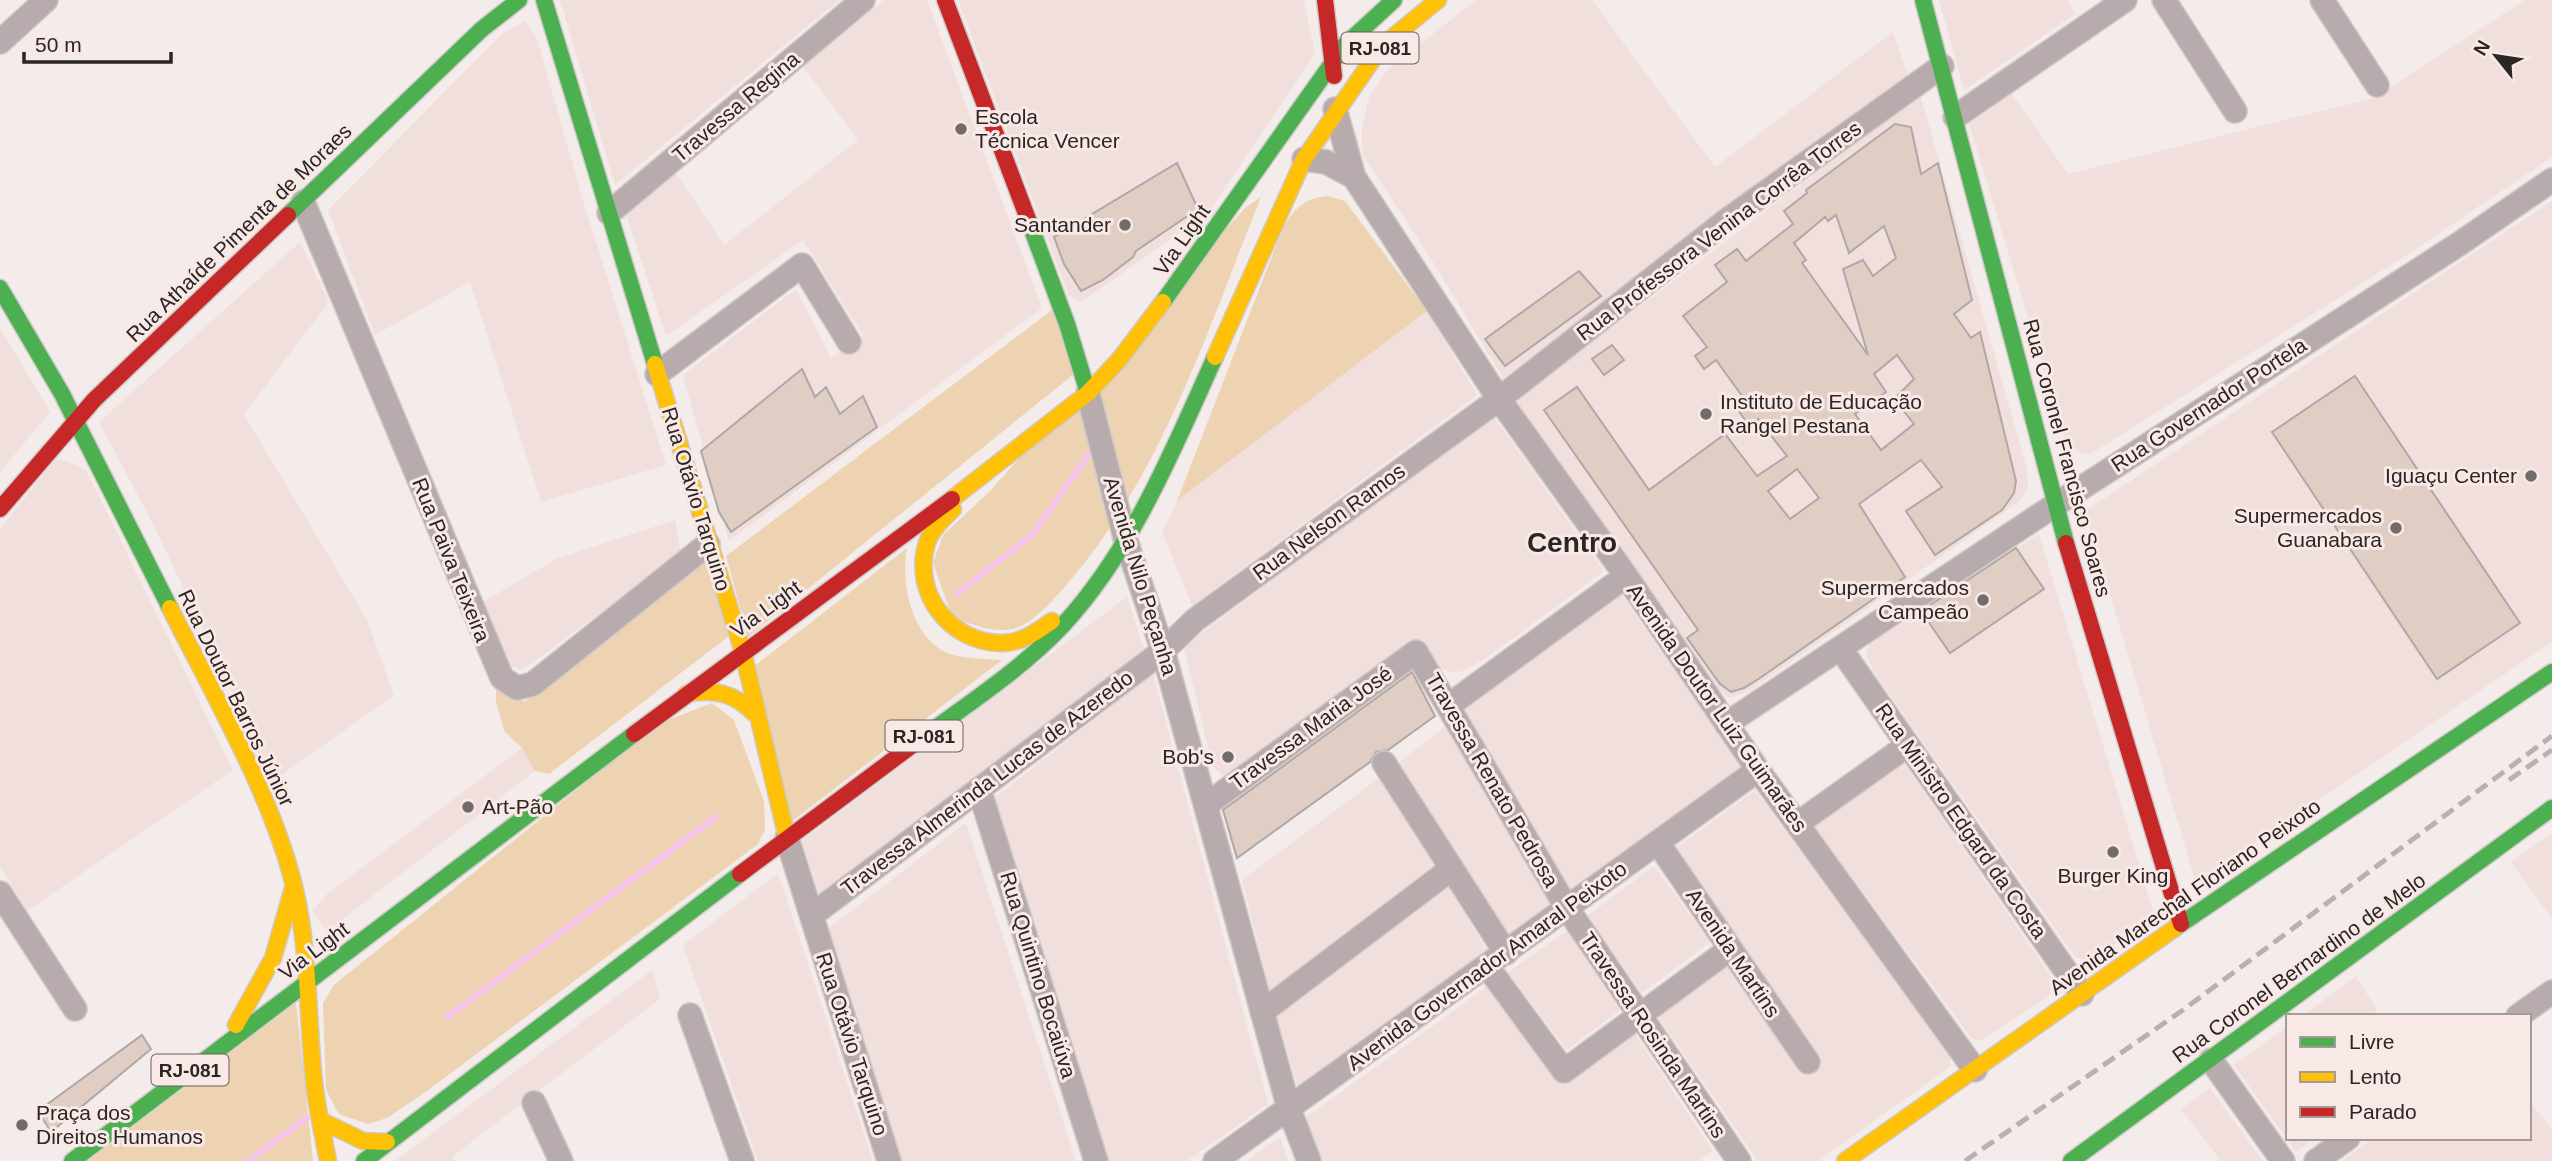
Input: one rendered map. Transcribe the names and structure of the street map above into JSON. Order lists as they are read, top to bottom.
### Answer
{
  "streets": {
    "main road": [
      "RJ-081",
      "Rua Athaíde Pimenta de Moraes",
      "Via Light",
      "Rua Coronel Francisco Soares",
      "Rua Otávio Tarquino",
      "Avenida Nilo Peçanha",
      "Rua Doutor Barros Júnior",
      "Avenida Doutor Luiz Guimarães",
      "Avenida Marechal Floriano Peixoto",
      "Rua Coronel Bernardino de Melo"
    ],
    "street": [
      "Travessa Regina",
      "Rua Professora Venina Corrêa Torres",
      "Rua Governador Portela",
      "Rua Nelson Ramos",
      "Rua Paiva Teixeira",
      "Travessa Maria José",
      "Travessa Renato Pedrosa",
      "Travessa Almerinda Lucas de Azeredo",
      "Rua Ministro Edgard da Costa",
      "Avenida Martins",
      "Avenida Governador Amaral Peixoto",
      "Rua Quintino Bocaiúva",
      "Travessa Rosinda Martins"
    ]
  },
  "crossings": [
    ["RJ-081", "Rua Otávio Tarquino"],
    ["RJ-081", "Avenida Nilo Peçanha"],
    ["RJ-081", "Avenida Doutor Luiz Guimarães"],
    ["Travessa Regina", "Rua Otávio Tarquino"],
    ["Rua Professora Venina Corrêa Torres", "Rua Coronel Francisco Soares"],
    ["Rua Professora Venina Corrêa Torres", "Rua Nelson Ramos"],
    ["Rua Professora Venina Corrêa Torres", "Avenida Doutor Luiz Guimarães"],
    ["Rua Athaíde Pimenta de Moraes", "Rua Paiva Teixeira"],
    ["Rua Athaíde Pimenta de Moraes", "Rua Doutor Barros Júnior"],
    ["Via Light", "Rua Otávio Tarquino"],
    ["Via Light", "Avenida Nilo Peçanha"],
    ["Via Light", "Rua Doutor Barros Júnior"],
    ["Via Light", "Avenida Doutor Luiz Guimarães"],
    ["Rua Governador Portela", "Rua Coronel Francisco Soares"],
    ["Rua Governador Portela", "Avenida Doutor Luiz Guimarães"],
    ["Rua Governador Portela", "Rua Ministro Edgard da Costa"],
    ["Rua Coronel Francisco Soares", "Avenida Marechal Floriano Peixoto"],
    ["Rua Otávio Tarquino", "Rua Paiva Teixeira"],
    ["Rua Otávio Tarquino", "Travessa Almerinda Lucas de Azeredo"],
    ["Rua Nelson Ramos", "Avenida Nilo Peçanha"],
    ["Rua Nelson Ramos", "Avenida Doutor Luiz Guimarães"],
    ["Rua Nelson Ramos", "Travessa Almerinda Lucas de Azeredo"],
    ["Avenida Nilo Peçanha", "Travessa Maria José"],
    ["Avenida Nilo Peçanha", "Travessa Almerinda Lucas de Azeredo"],
    ["Avenida Nilo Peçanha", "Avenida Governador Amaral Peixoto"],
    ["Avenida Doutor Luiz Guimarães", "Avenida Marechal Floriano Peixoto"],
    ["Avenida Doutor Luiz Guimarães", "Avenida Governador Amaral Peixoto"],
    ["Travessa Maria José", "Travessa Renato Pedrosa"],
    ["Travessa Renato Pedrosa", "Avenida Governador Amaral Peixoto"],
    ["Travessa Renato Pedrosa", "Travessa Rosinda Martins"],
    ["Travessa Almerinda Lucas de Azeredo", "Rua Quintino Bocaiúva"],
    ["Rua Ministro Edgard da Costa", "Avenida Marechal Floriano Peixoto"],
    ["Avenida Martins", "Avenida Governador Amaral Peixoto"],
    ["Avenida Governador Amaral Peixoto", "Travessa Rosinda Martins"]
  ],
  "districts": ["Centro"],
  "places": [
    "Escola Técnica Vencer",
    "Santander",
    "Instituto de Educação Rangel Pestana",
    "Iguaçu Center",
    "Supermercados Guanabara",
    "Supermercados Campeão",
    "Bob's",
    "Art-Pão",
    "Burger King",
    "Praça dos Direitos Humanos"
  ],
  "legend": ["Livre", "Lento", "Parado"],
  "scale_bar": "50 m",
  "north": "top left"
}
